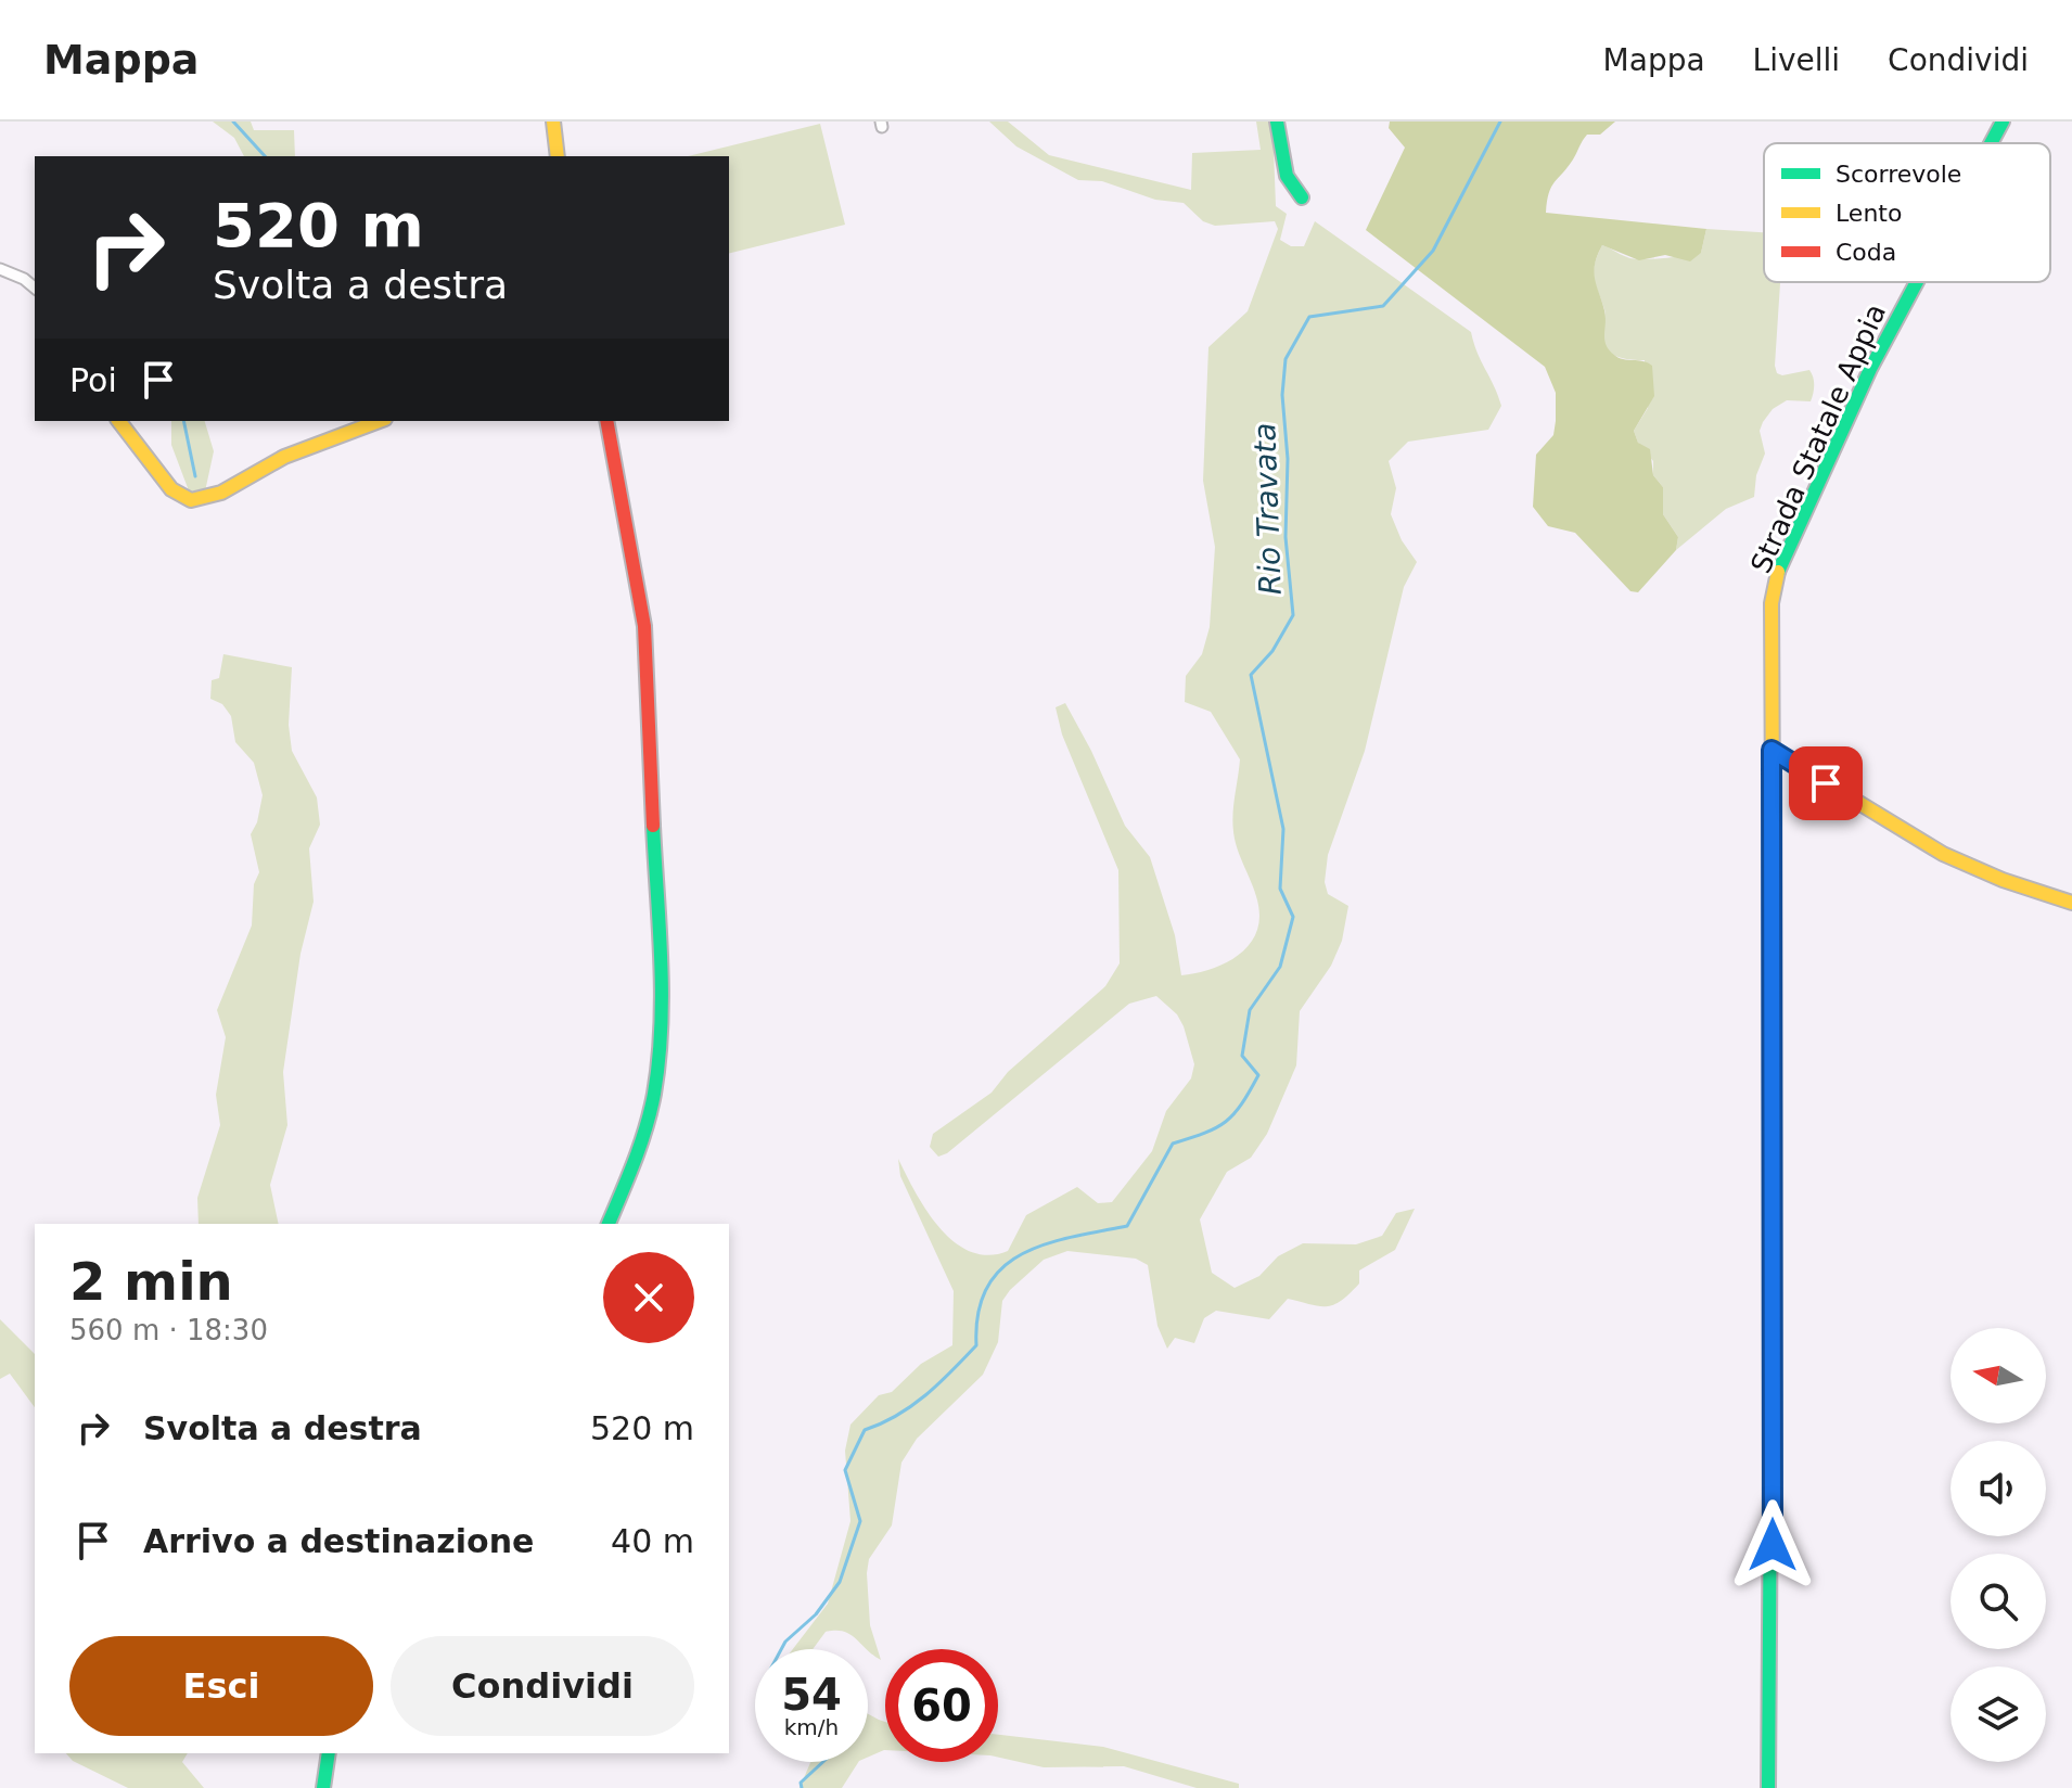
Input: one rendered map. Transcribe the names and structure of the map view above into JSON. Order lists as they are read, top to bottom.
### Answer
{
  "streets": {
    "main road": ["Strada Statale Appia"]
  },
  "water": ["Rio Travata"],
  "legend": ["Scorrevole", "Lento", "Coda"],
  "north": "left",
  "page": {
    "header": "Mappa",
    "nav": ["Mappa", "Livelli", "Condividi"],
    "turn": ["520 m", "Svolta a destra"],
    "then": "Poi",
    "heading": ["2 min", "560 m · 18:30"],
    "list": [
      {
        "name": "Svolta a destra",
        "value": "520 m"
      },
      {
        "name": "Arrivo a destinazione",
        "value": "40 m"
      }
    ],
    "buttons": ["Esci", "Condividi"],
    "speed": "54 km/h",
    "limit": "60"
  }
}
